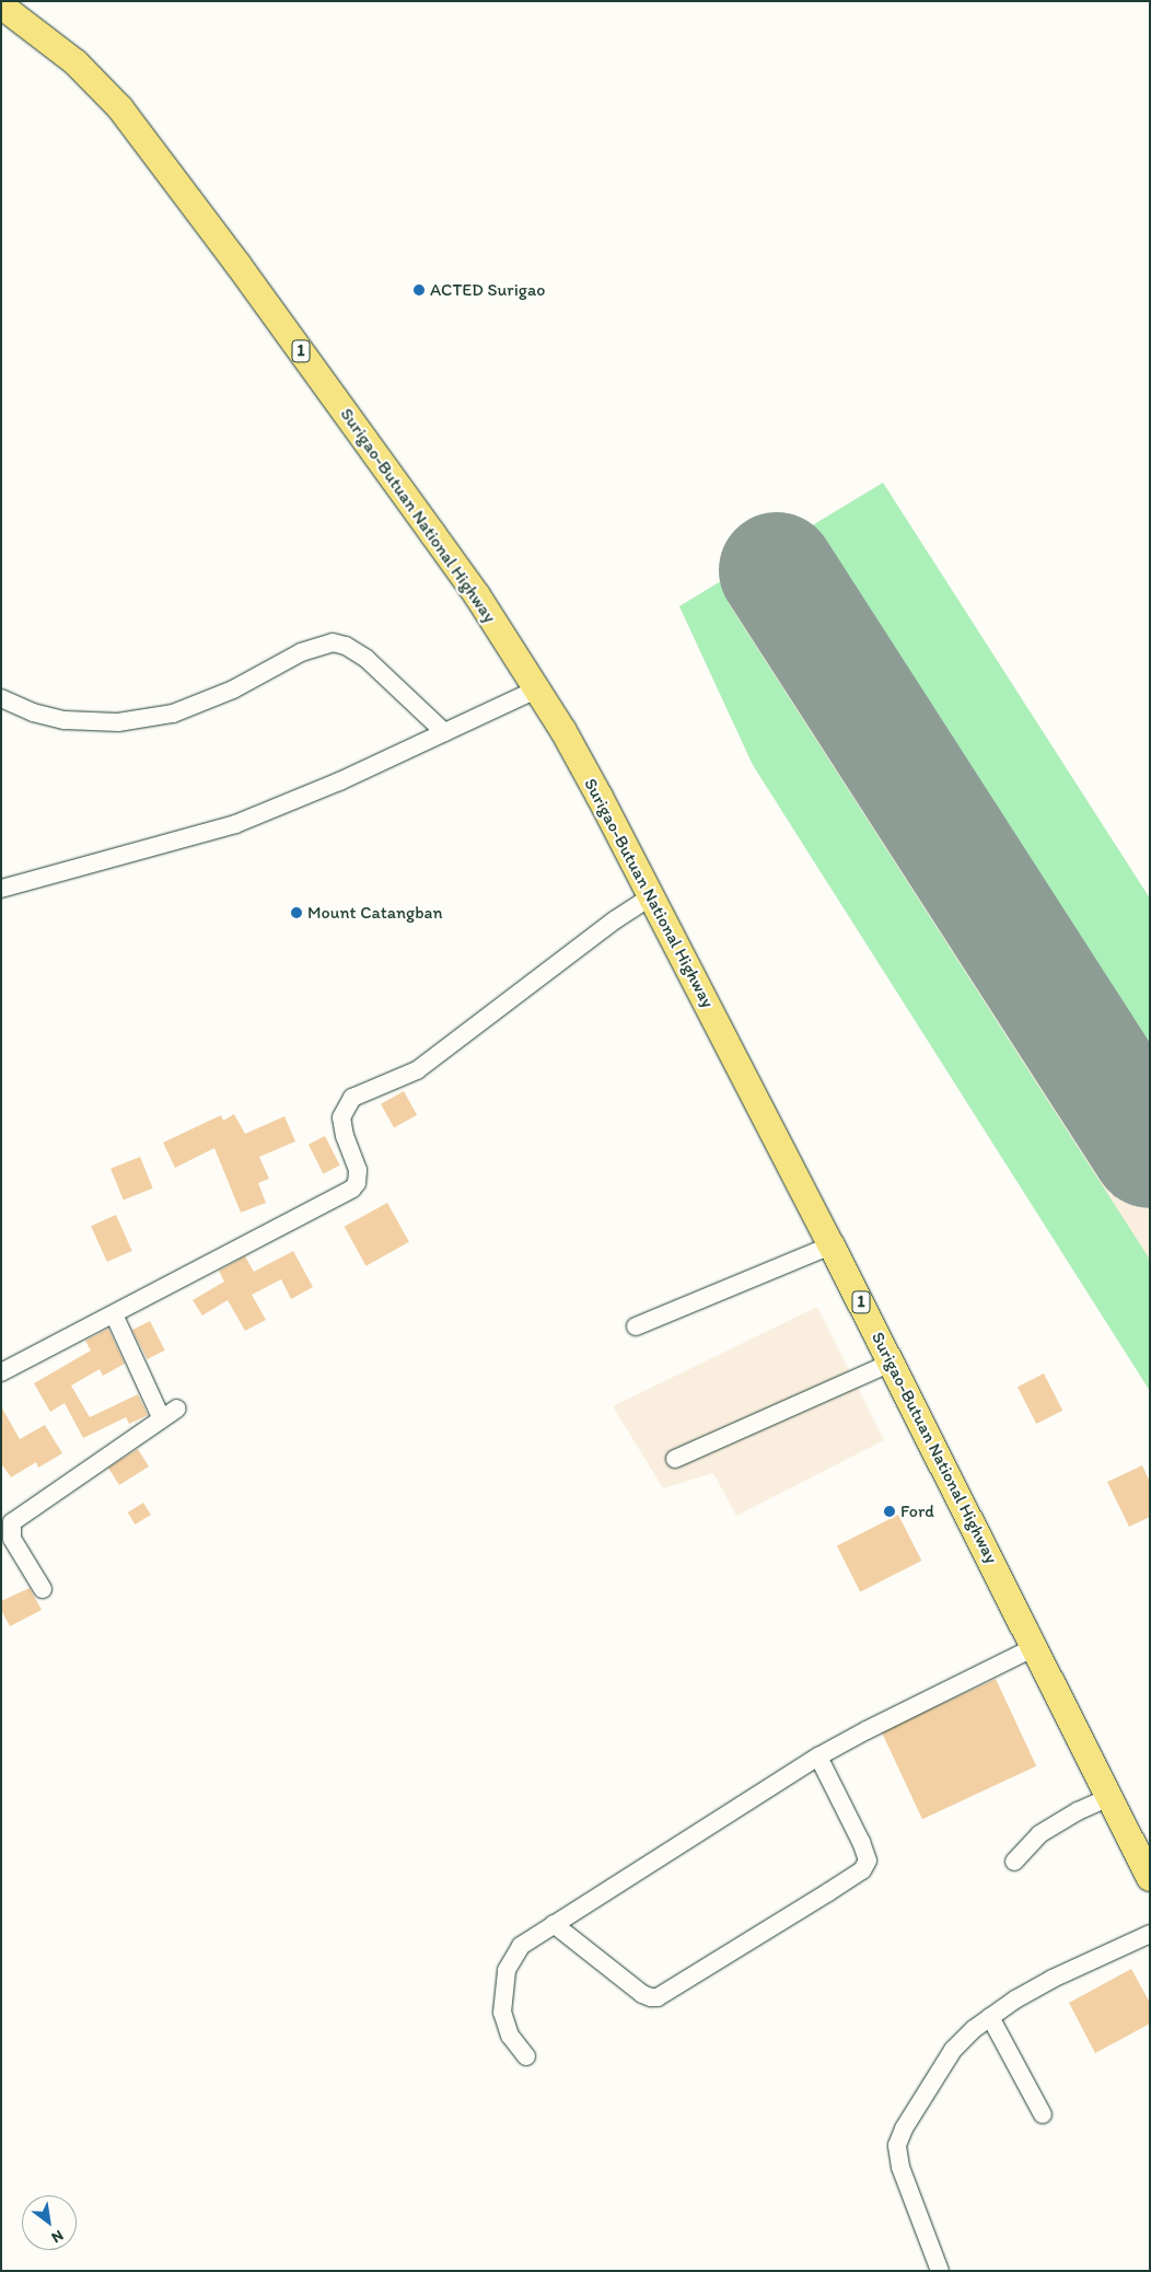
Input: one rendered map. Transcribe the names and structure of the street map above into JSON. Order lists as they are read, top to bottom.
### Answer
{
  "streets": {
    "highway": ["1", "Surigao-Butuan National Highway"]
  },
  "places": ["ACTED Surigao", "Mount Catangban", "Ford"],
  "north": "bottom right"
}
